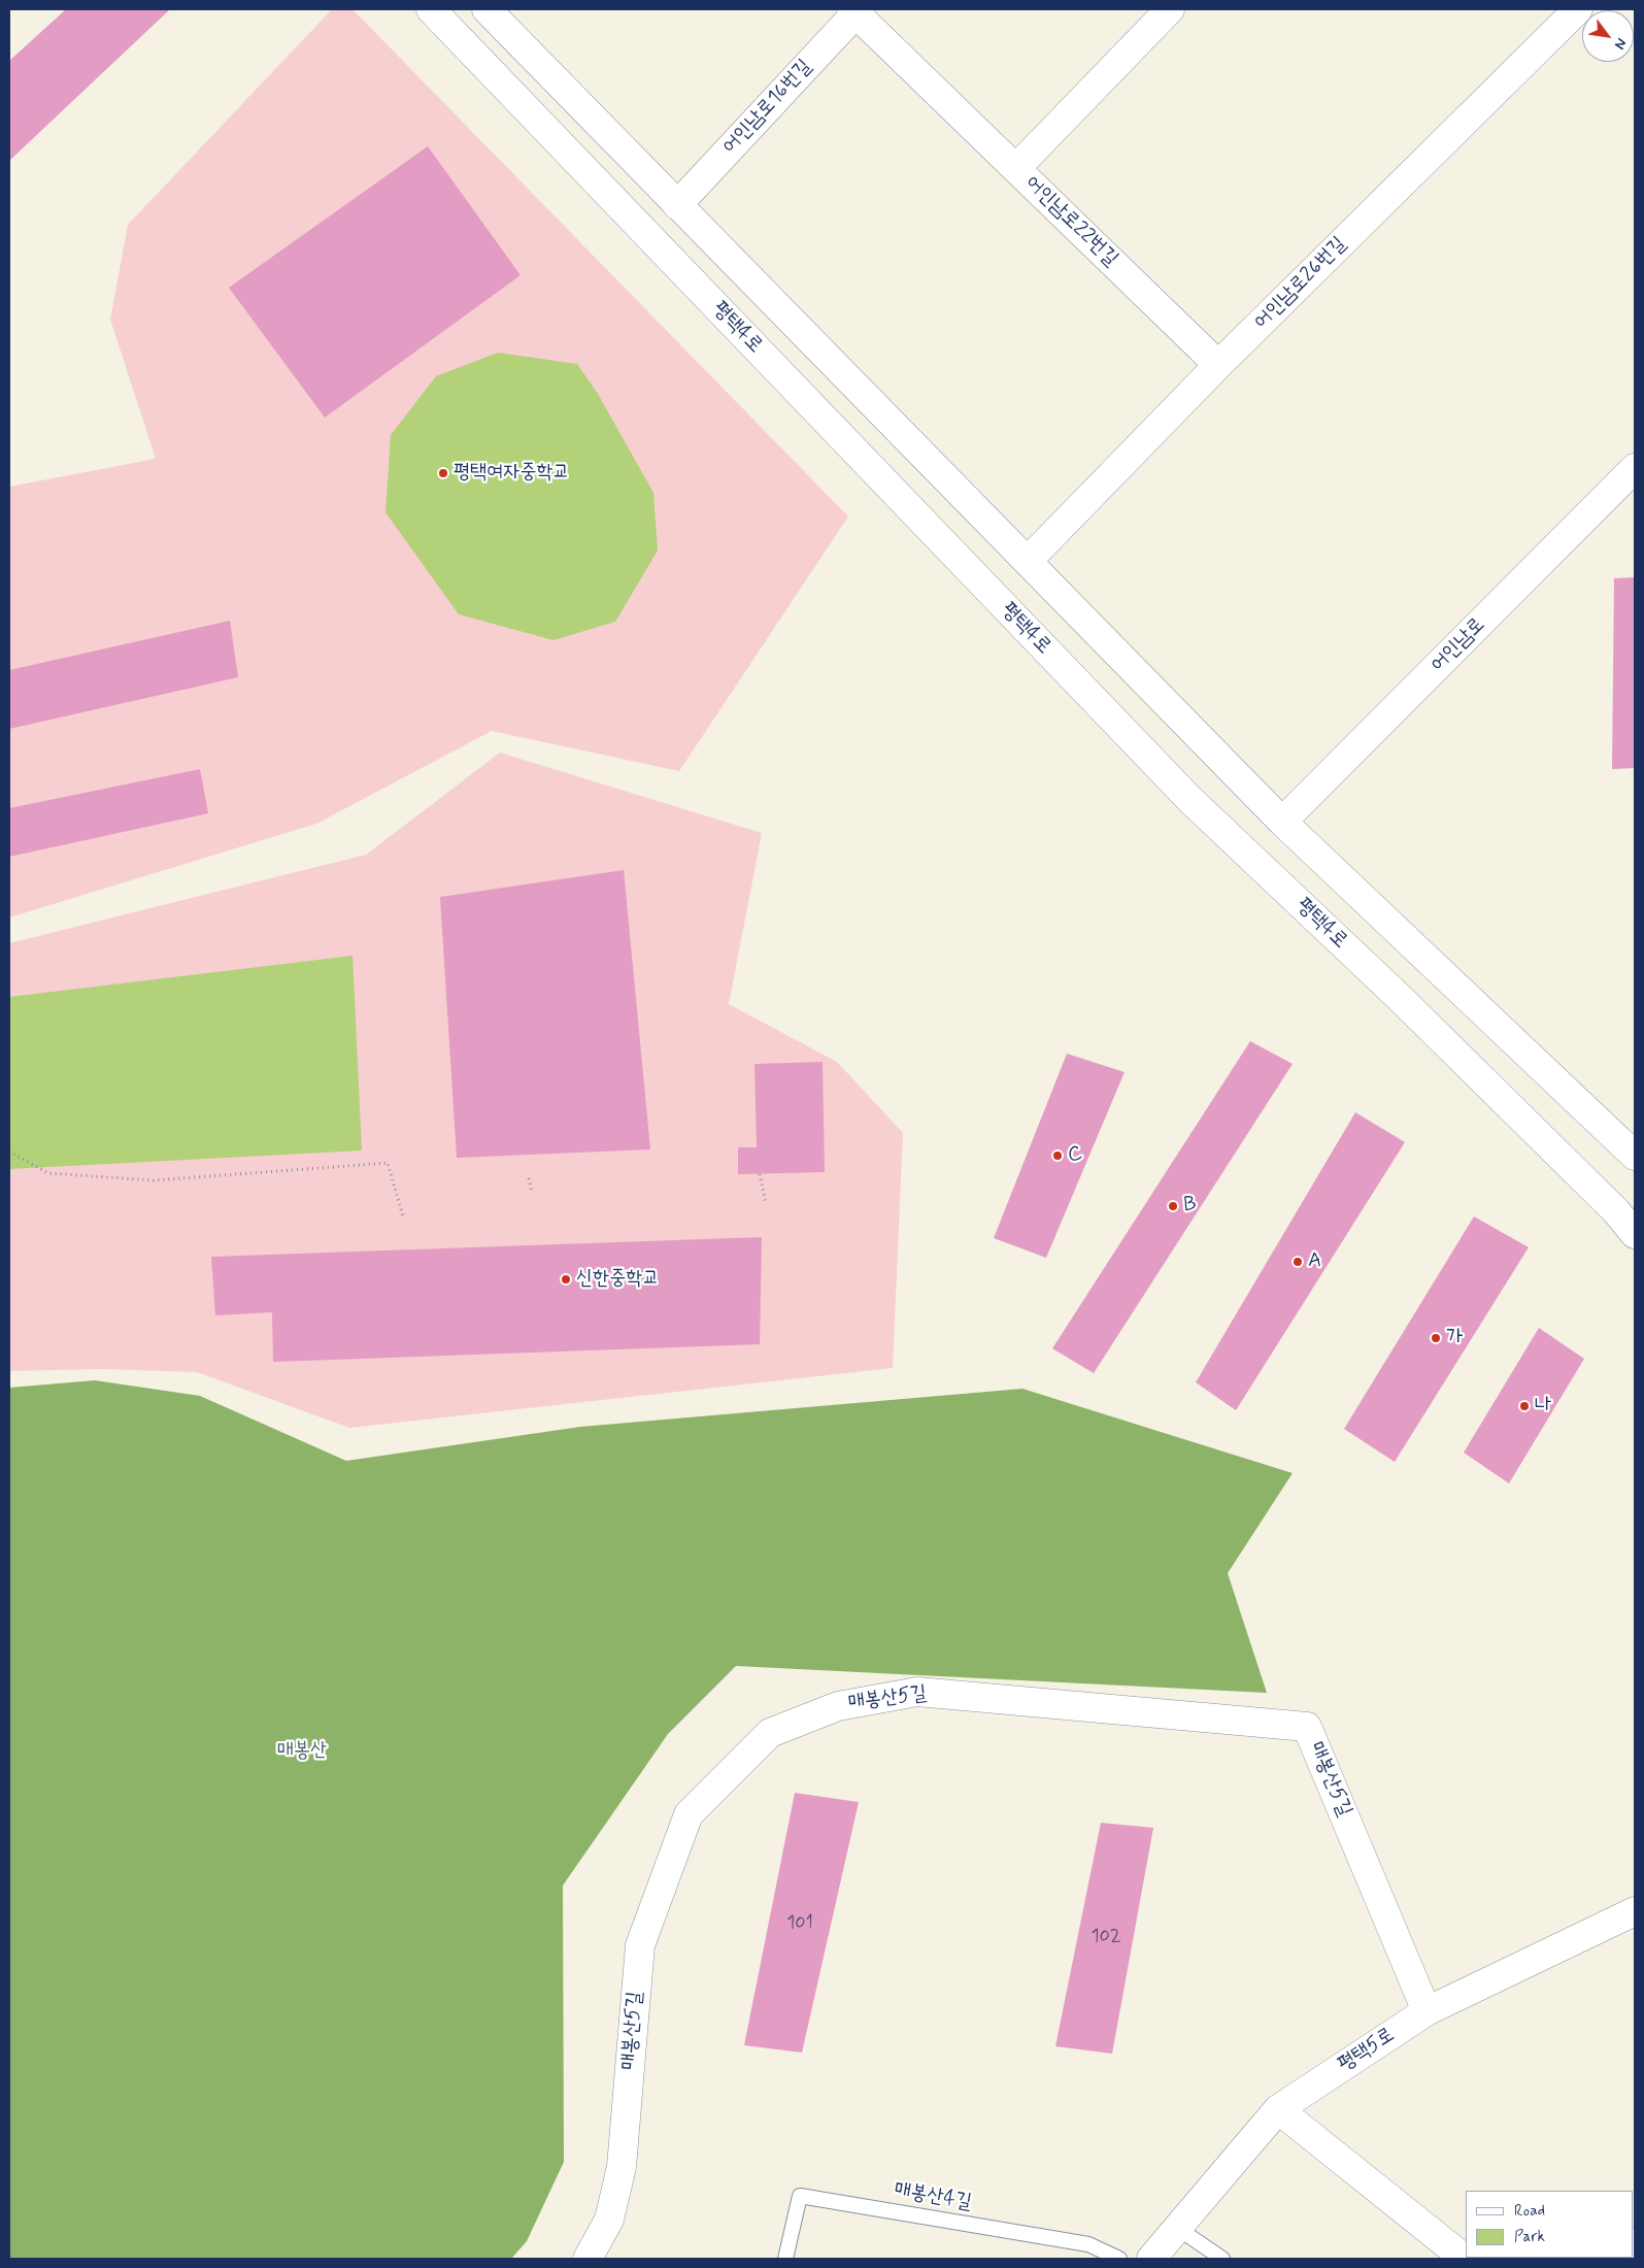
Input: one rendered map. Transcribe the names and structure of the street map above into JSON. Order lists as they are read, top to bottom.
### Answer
{
  "streets": {
    "street": [
      "어인남로16번길",
      "어인남로22번길",
      "어인남로26번길",
      "평택4로",
      "어인남로",
      "매봉산5길",
      "평택5로"
    ],
    "lane": ["매봉산4길"]
  },
  "crossings": [
    ["어인남로16번길", "평택4로"],
    ["어인남로22번길", "어인남로26번길"],
    ["어인남로26번길", "평택4로"],
    ["평택4로", "어인남로"],
    ["매봉산5길", "평택5로"]
  ],
  "parks": ["매봉산"],
  "places": [
    "평택여자중학교",
    "C",
    "B",
    "A",
    "신한중학교",
    "가",
    "나"
  ],
  "house_numbers": ["101", "102"],
  "legend": ["Road", "Park"],
  "north": "bottom right"
}
